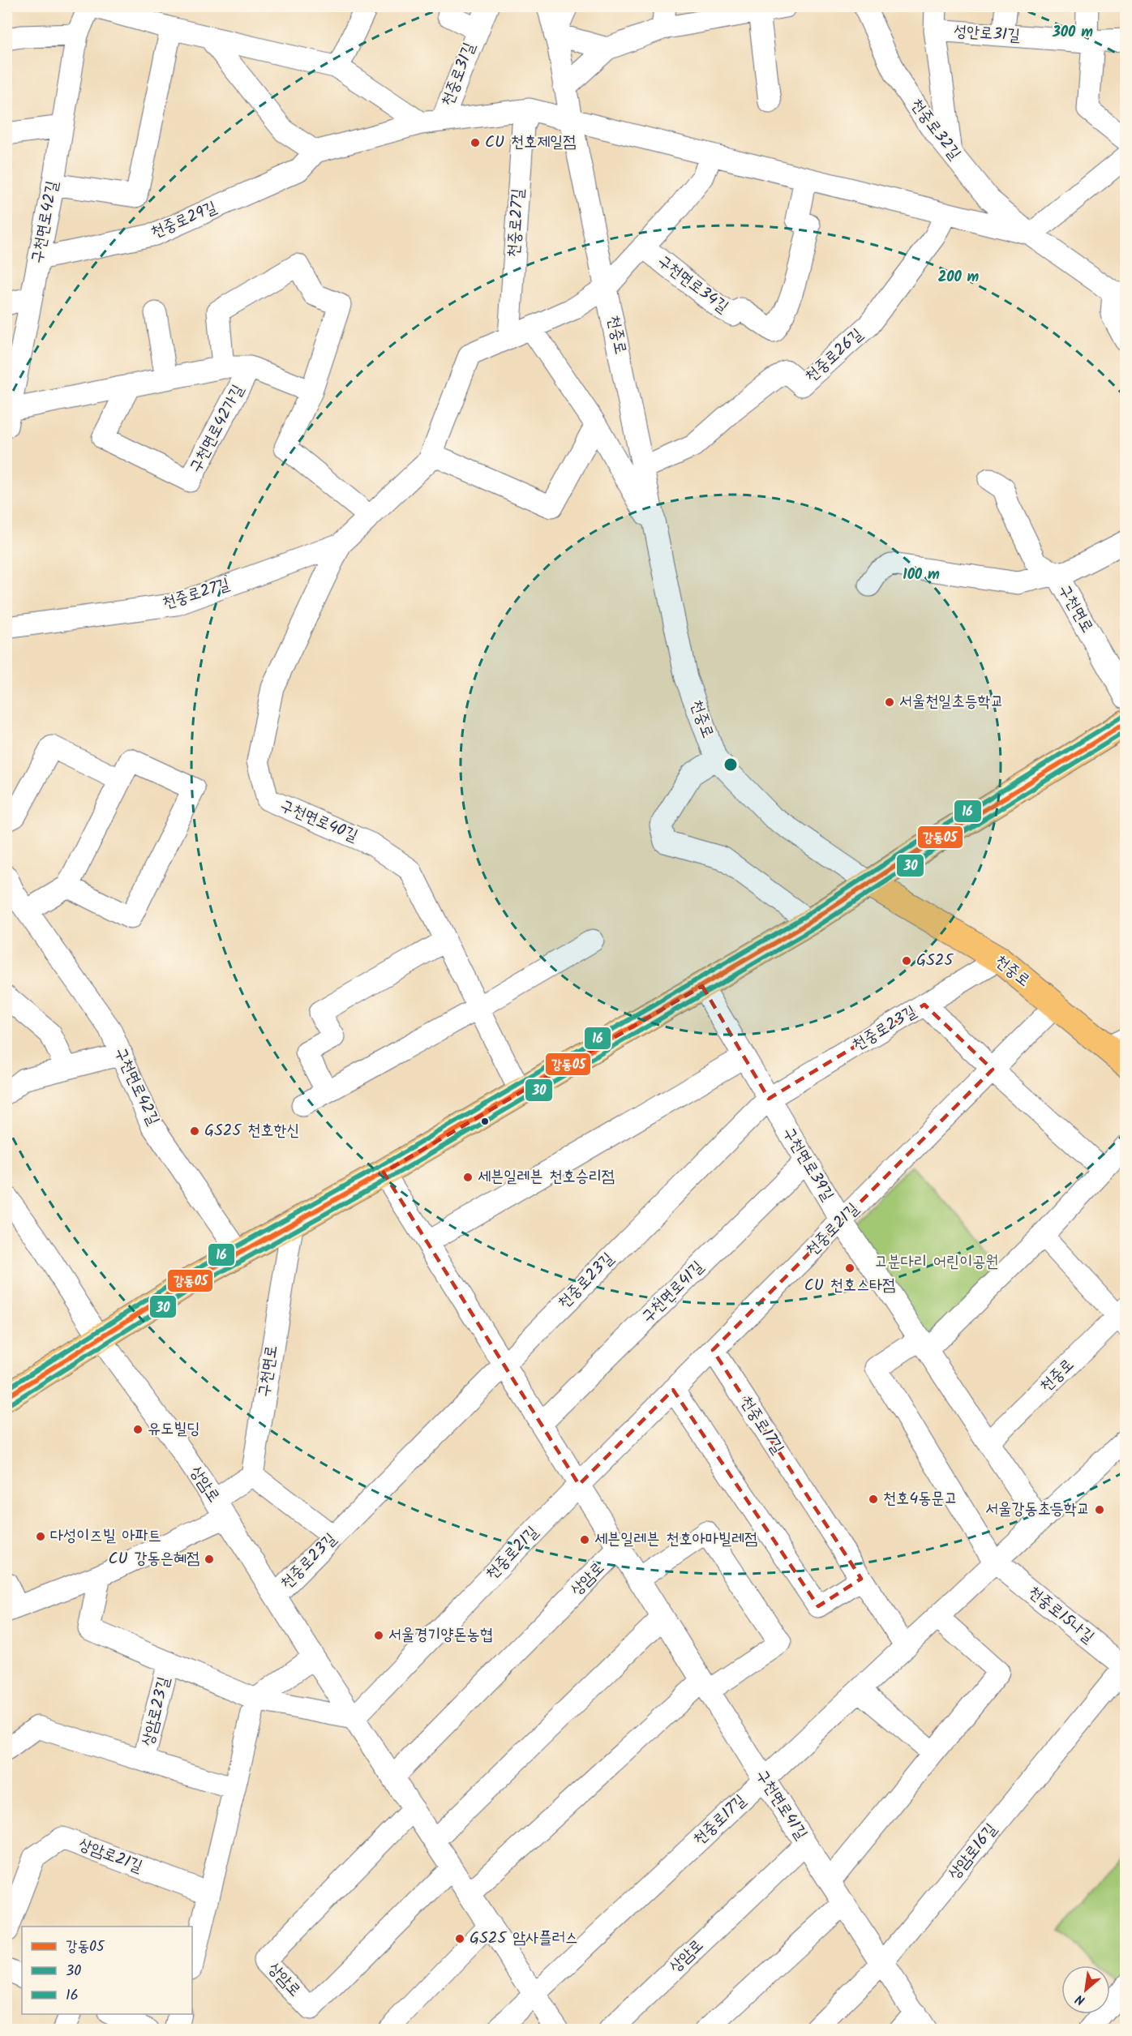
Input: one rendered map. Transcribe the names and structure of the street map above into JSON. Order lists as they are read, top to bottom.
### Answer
{
  "streets": {
    "main road": ["천중로"],
    "street": [
      "성안로31길",
      "천중로31길",
      "천중로32길",
      "천중로29길",
      "구천면로42길",
      "천중로27길",
      "구천면로34길",
      "천중로26길",
      "구천면로42가길",
      "구천면로",
      "구천면로40길",
      "천중로23길",
      "구천면로39길",
      "천중로21길",
      "구천면로41길",
      "천중로17길",
      "상암로",
      "천중로15나길",
      "상암로23길",
      "상암로16길",
      "상암로21길"
    ]
  },
  "crossings": [
    ["천중로29길", "구천면로42길"],
    ["구천면로42길", "구천면로42가길"],
    ["천중로27길", "천중로"],
    ["천중로27길", "구천면로40길"],
    ["천중로", "천중로26길"],
    ["천중로", "천중로23길"],
    ["천중로", "구천면로39길"],
    ["천중로", "천중로21길"],
    ["천중로23길", "구천면로39길"],
    ["천중로23길", "천중로21길"],
    ["천중로23길", "구천면로41길"],
    ["천중로23길", "상암로"],
    ["구천면로39길", "천중로21길"],
    ["구천면로39길", "구천면로41길"],
    ["구천면로39길", "천중로17길"],
    ["천중로21길", "구천면로41길"],
    ["천중로21길", "천중로17길"],
    ["천중로21길", "상암로"],
    ["천중로21길", "상암로23길"],
    ["구천면로41길", "천중로17길"],
    ["구천면로41길", "상암로"],
    ["구천면로41길", "상암로16길"],
    ["천중로17길", "상암로"],
    ["천중로17길", "천중로15나길"],
    ["상암로", "상암로23길"],
    ["천중로15나길", "상암로16길"]
  ],
  "parks": ["고분다리 어린이공원"],
  "places": [
    "CU 천호제일점",
    "서울천일초등학교",
    "GS25",
    "GS25 천호한신",
    "세븐일레븐 천호승리점",
    "CU 천호스타점",
    "유도빌딩",
    "천호4동문고",
    "서울강동초등학교",
    "다성이즈빌 아파트",
    "세븐일레븐 천호아마빌레점",
    "CU 강동은혜점",
    "서울경기양돈농협",
    "GS25 암사플러스"
  ],
  "lines": ["transit line 16", "transit line 강동05", "transit line 30"],
  "legend": ["강동05", "30", "16"],
  "north": "bottom left",
  "rings": ["300 m", "200 m", "100 m"]
}
